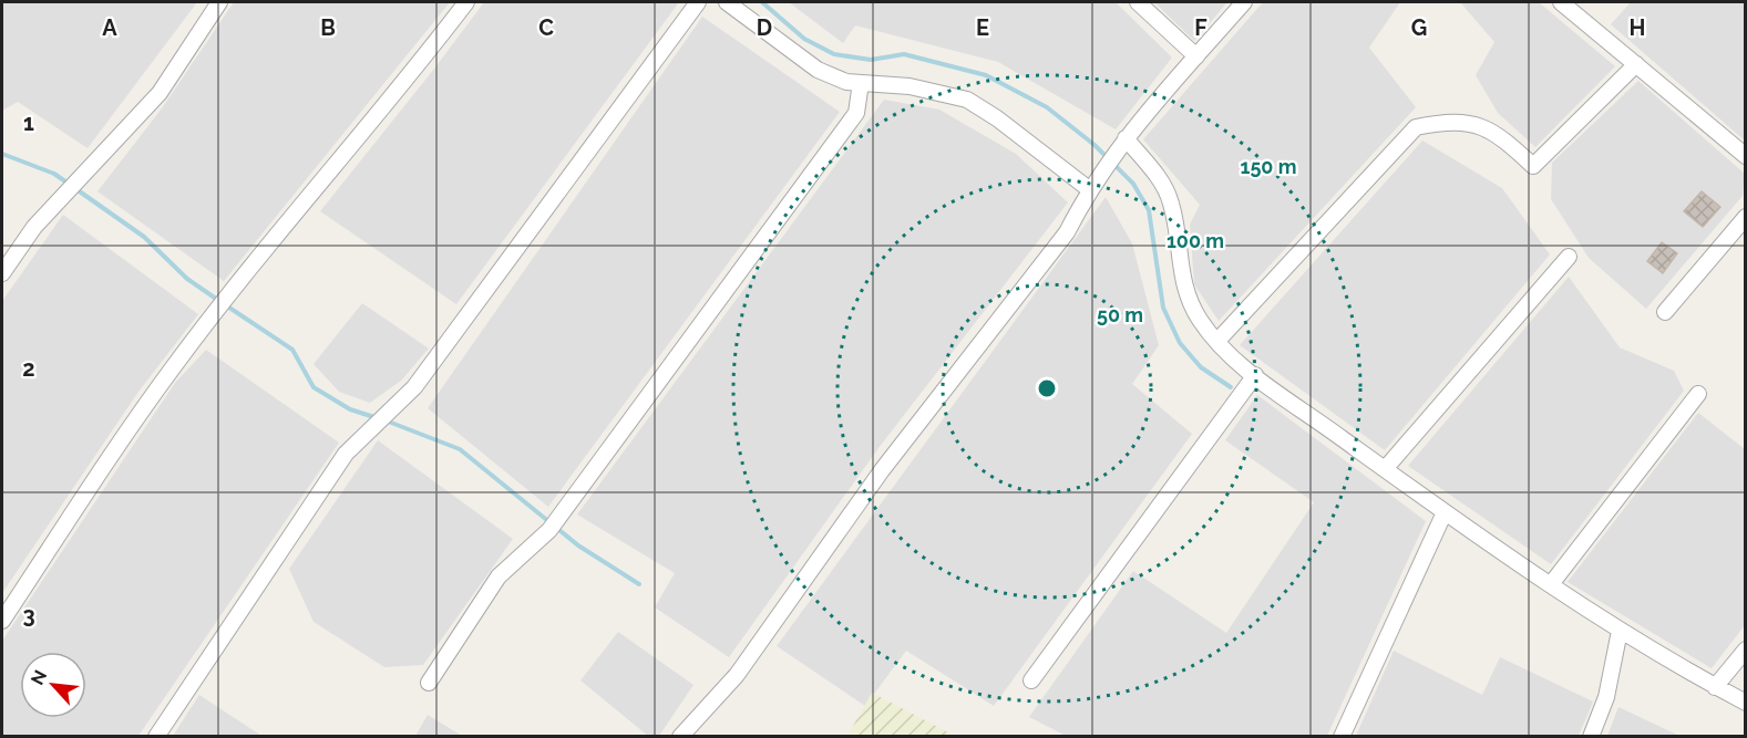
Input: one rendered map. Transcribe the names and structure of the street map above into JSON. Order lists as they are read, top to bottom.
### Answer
{
  "north": "top left",
  "grid": {
    "columns": [
      "A",
      "B",
      "C",
      "D",
      "E",
      "F",
      "G",
      "H"
    ],
    "rows": ["1", "2", "3"]
  },
  "rings": ["150 m", "100 m", "50 m"]
}
